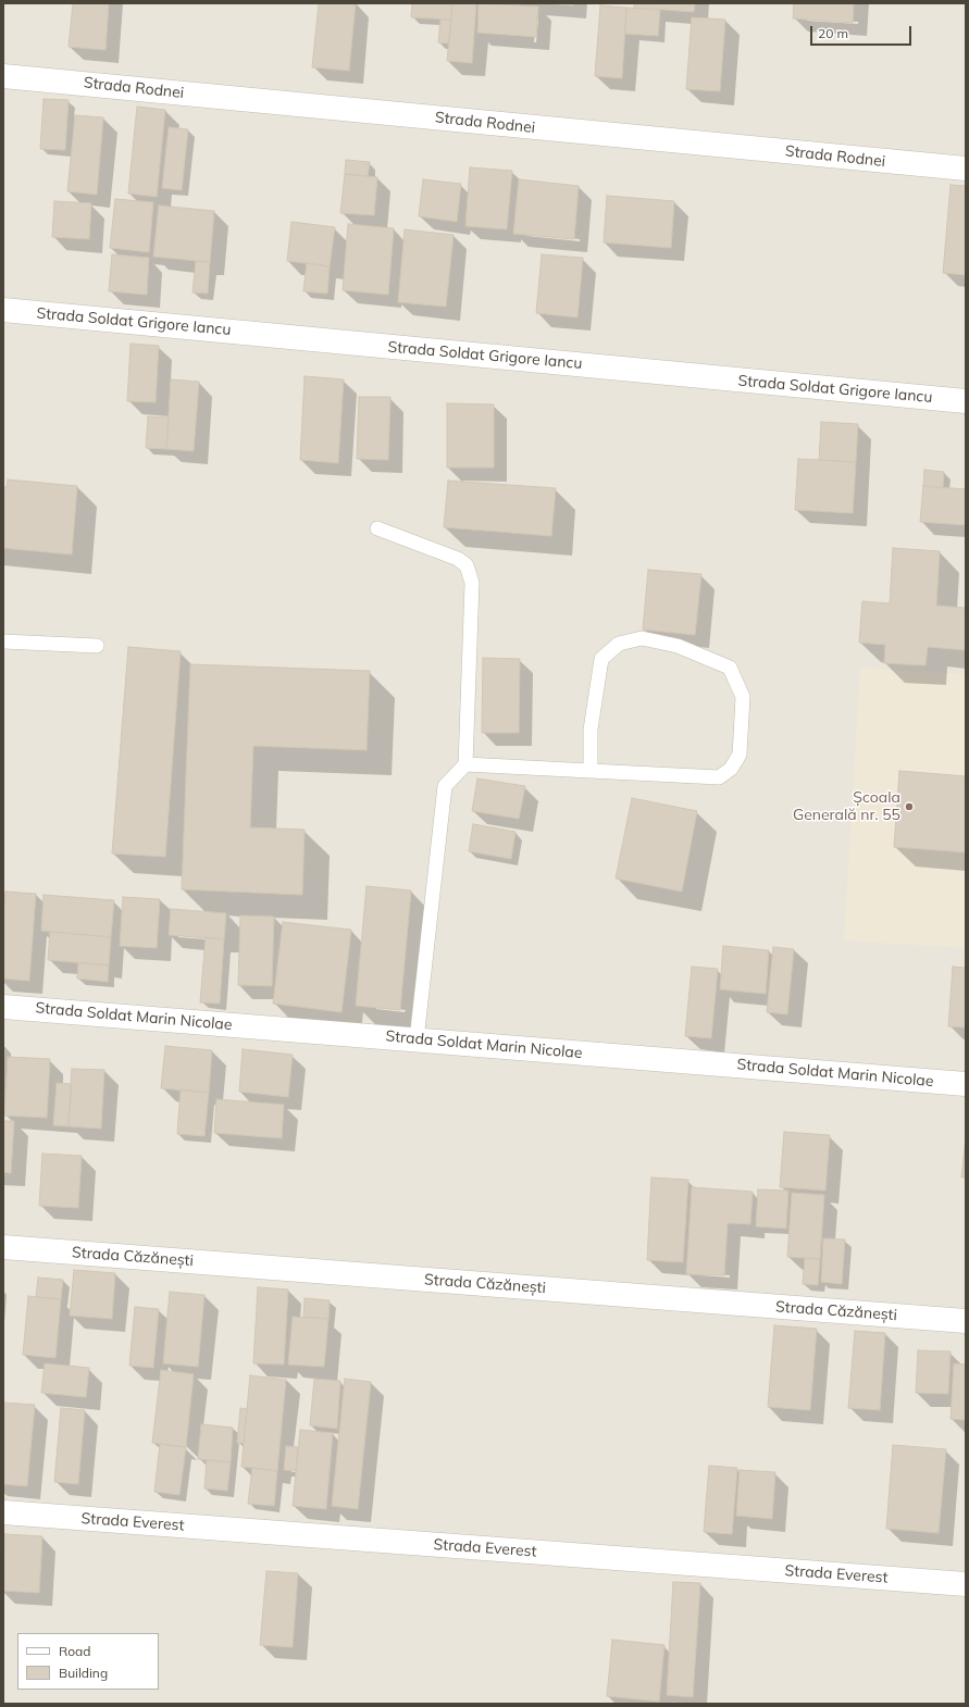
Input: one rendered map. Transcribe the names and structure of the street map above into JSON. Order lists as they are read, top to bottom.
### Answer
{
  "streets": {
    "street": [
      "Strada Rodnei",
      "Strada Soldat Grigore Iancu",
      "Strada Soldat Marin Nicolae",
      "Strada Căzănești",
      "Strada Everest"
    ]
  },
  "places": ["Școala Generală nr. 55"],
  "legend": ["Road", "Building"],
  "scale_bar": "20 m"
}
